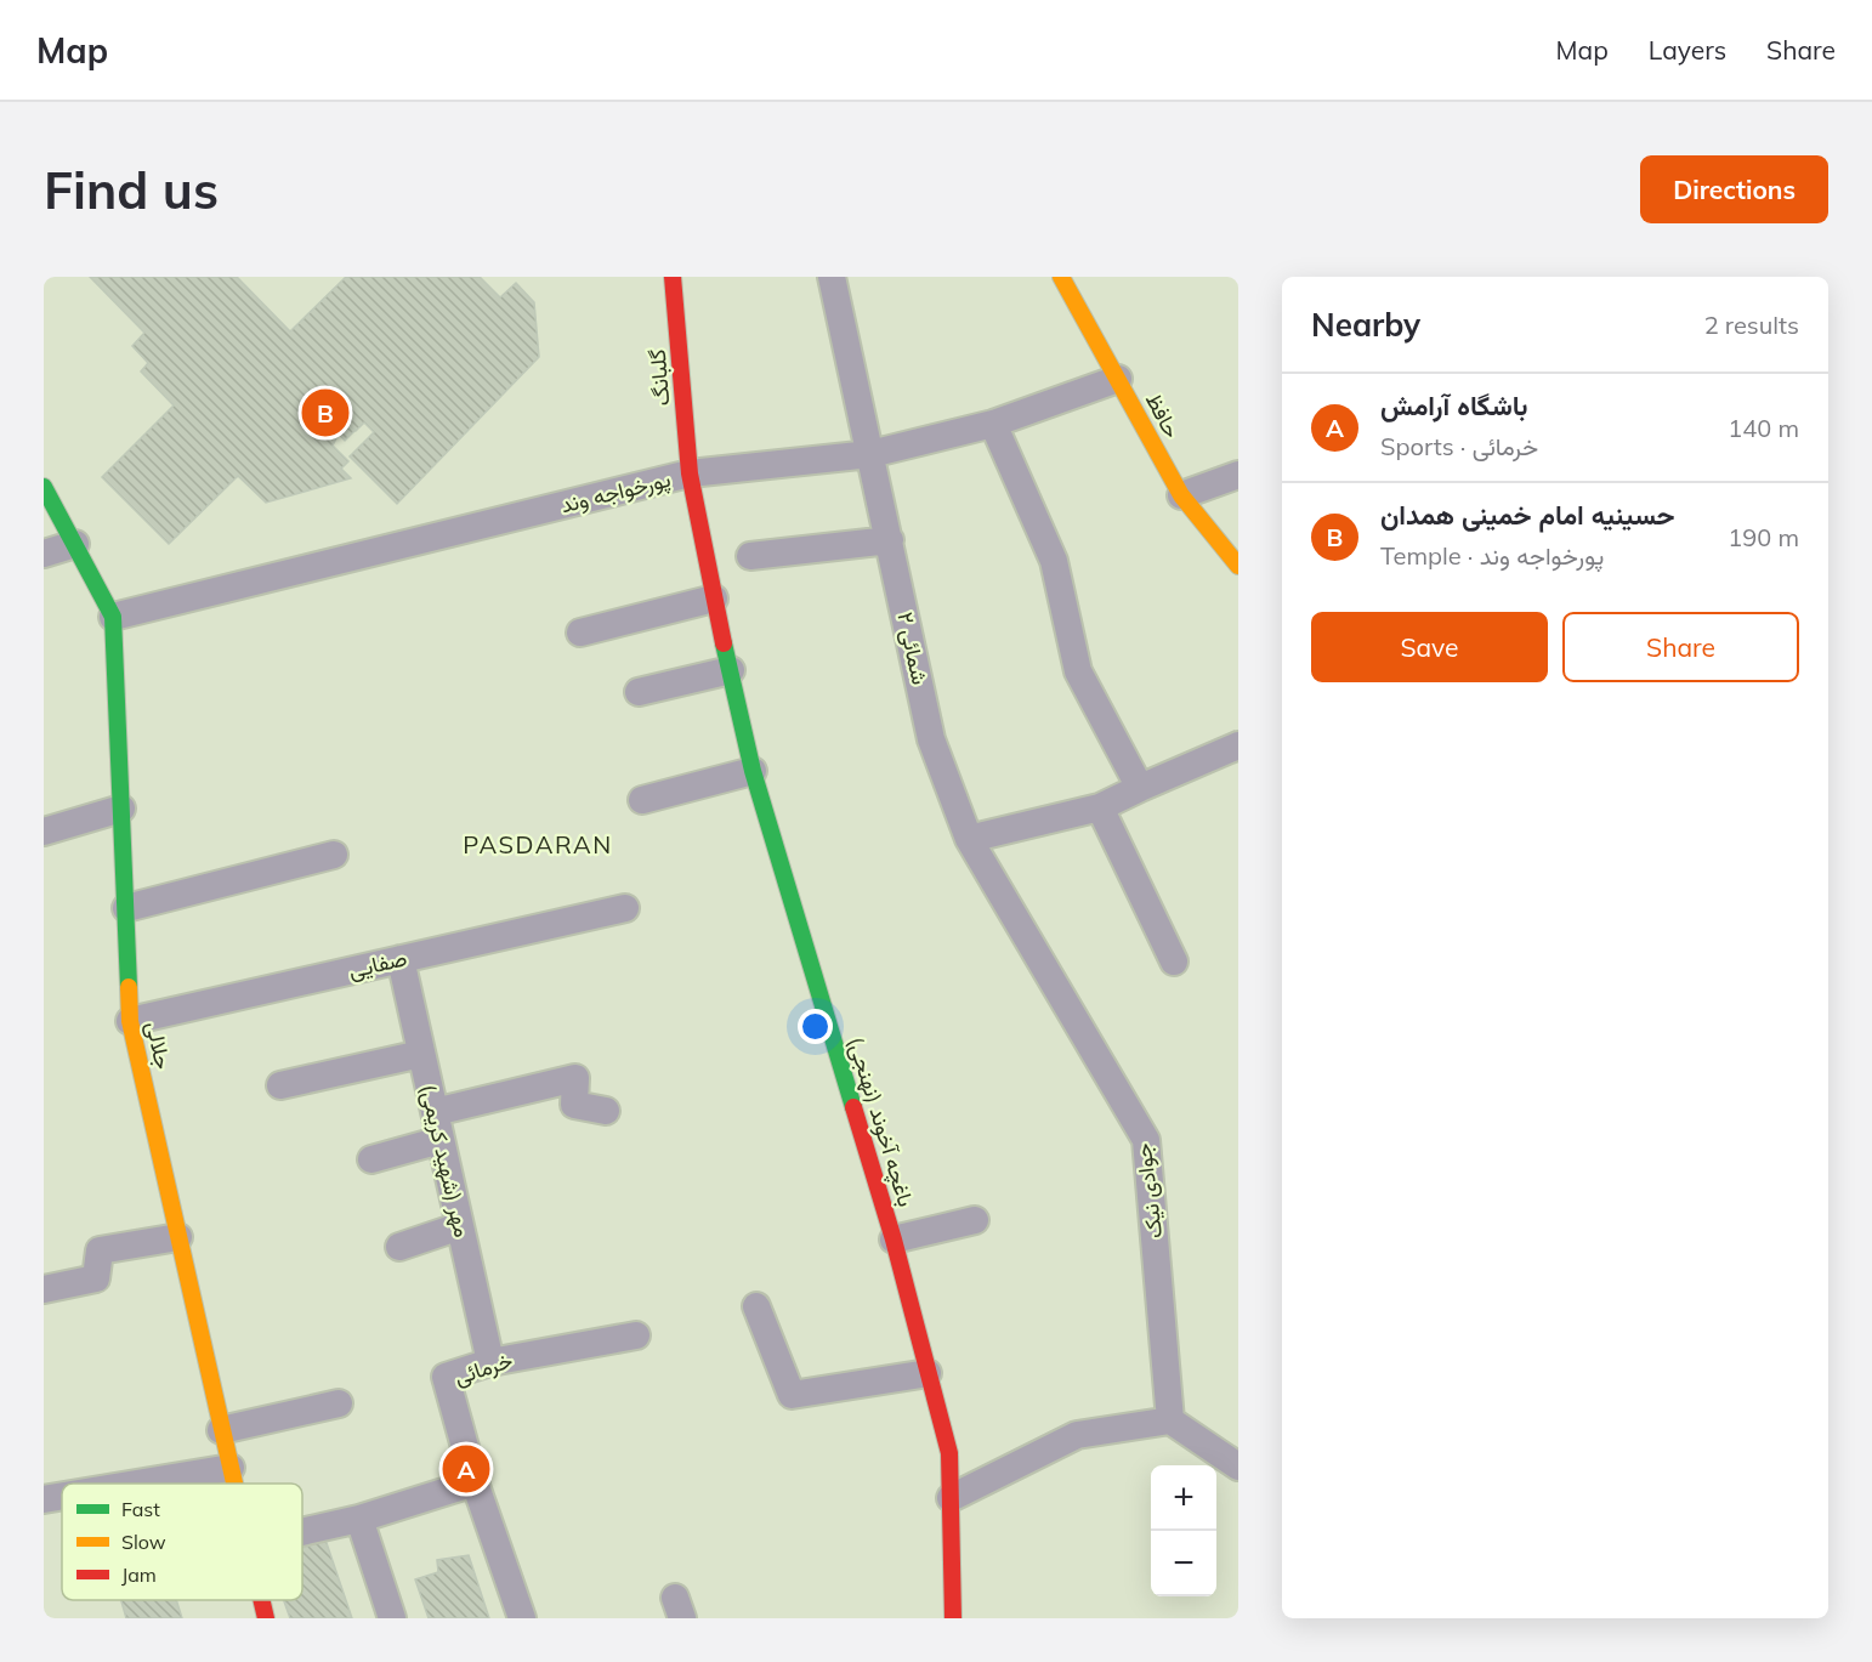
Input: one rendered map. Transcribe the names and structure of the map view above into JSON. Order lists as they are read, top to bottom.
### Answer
{
  "streets": {
    "street": [
      "گلبانگ",
      "حافظ",
      "پورخواجه وند",
      "شمائی ۲",
      "صفایی",
      "جلالی",
      "باغچه آخوند (نهنجی)",
      "مهر (شهید کریمی)",
      "جوادی نیک",
      "خرمائی"
    ]
  },
  "crossings": [
    ["گلبانگ", "پورخواجه وند"],
    ["گلبانگ", "باغچه آخوند (نهنجی)"],
    ["حافظ", "پورخواجه وند"],
    ["پورخواجه وند", "شمائی ۲"],
    ["پورخواجه وند", "جلالی"],
    ["پورخواجه وند", "باغچه آخوند (نهنجی)"],
    ["شمائی ۲", "جوادی نیک"],
    ["صفایی", "جلالی"],
    ["صفایی", "مهر (شهید کریمی)"],
    ["مهر (شهید کریمی)", "خرمائی"]
  ],
  "districts": ["PASDARAN"],
  "legend": ["Fast", "Slow", "Jam"],
  "page": {
    "header": "Map",
    "nav": ["Map", "Layers", "Share"],
    "buttons": [
      "Directions",
      ["Save", "Share"]
    ],
    "title": "Find us",
    "heading": ["Nearby", "2 results"],
    "list": [
      {
        "mark": "A",
        "name": "باشگاه آرامش",
        "note": "Sports · خرمائی",
        "value": "140 m"
      },
      {
        "mark": "B",
        "name": "حسینیه امام خمینی همدان",
        "note": "Temple · پورخواجه وند",
        "value": "190 m"
      }
    ],
    "pins": ["B", "A"],
    "map_buttons": ["+", "−"]
  }
}
